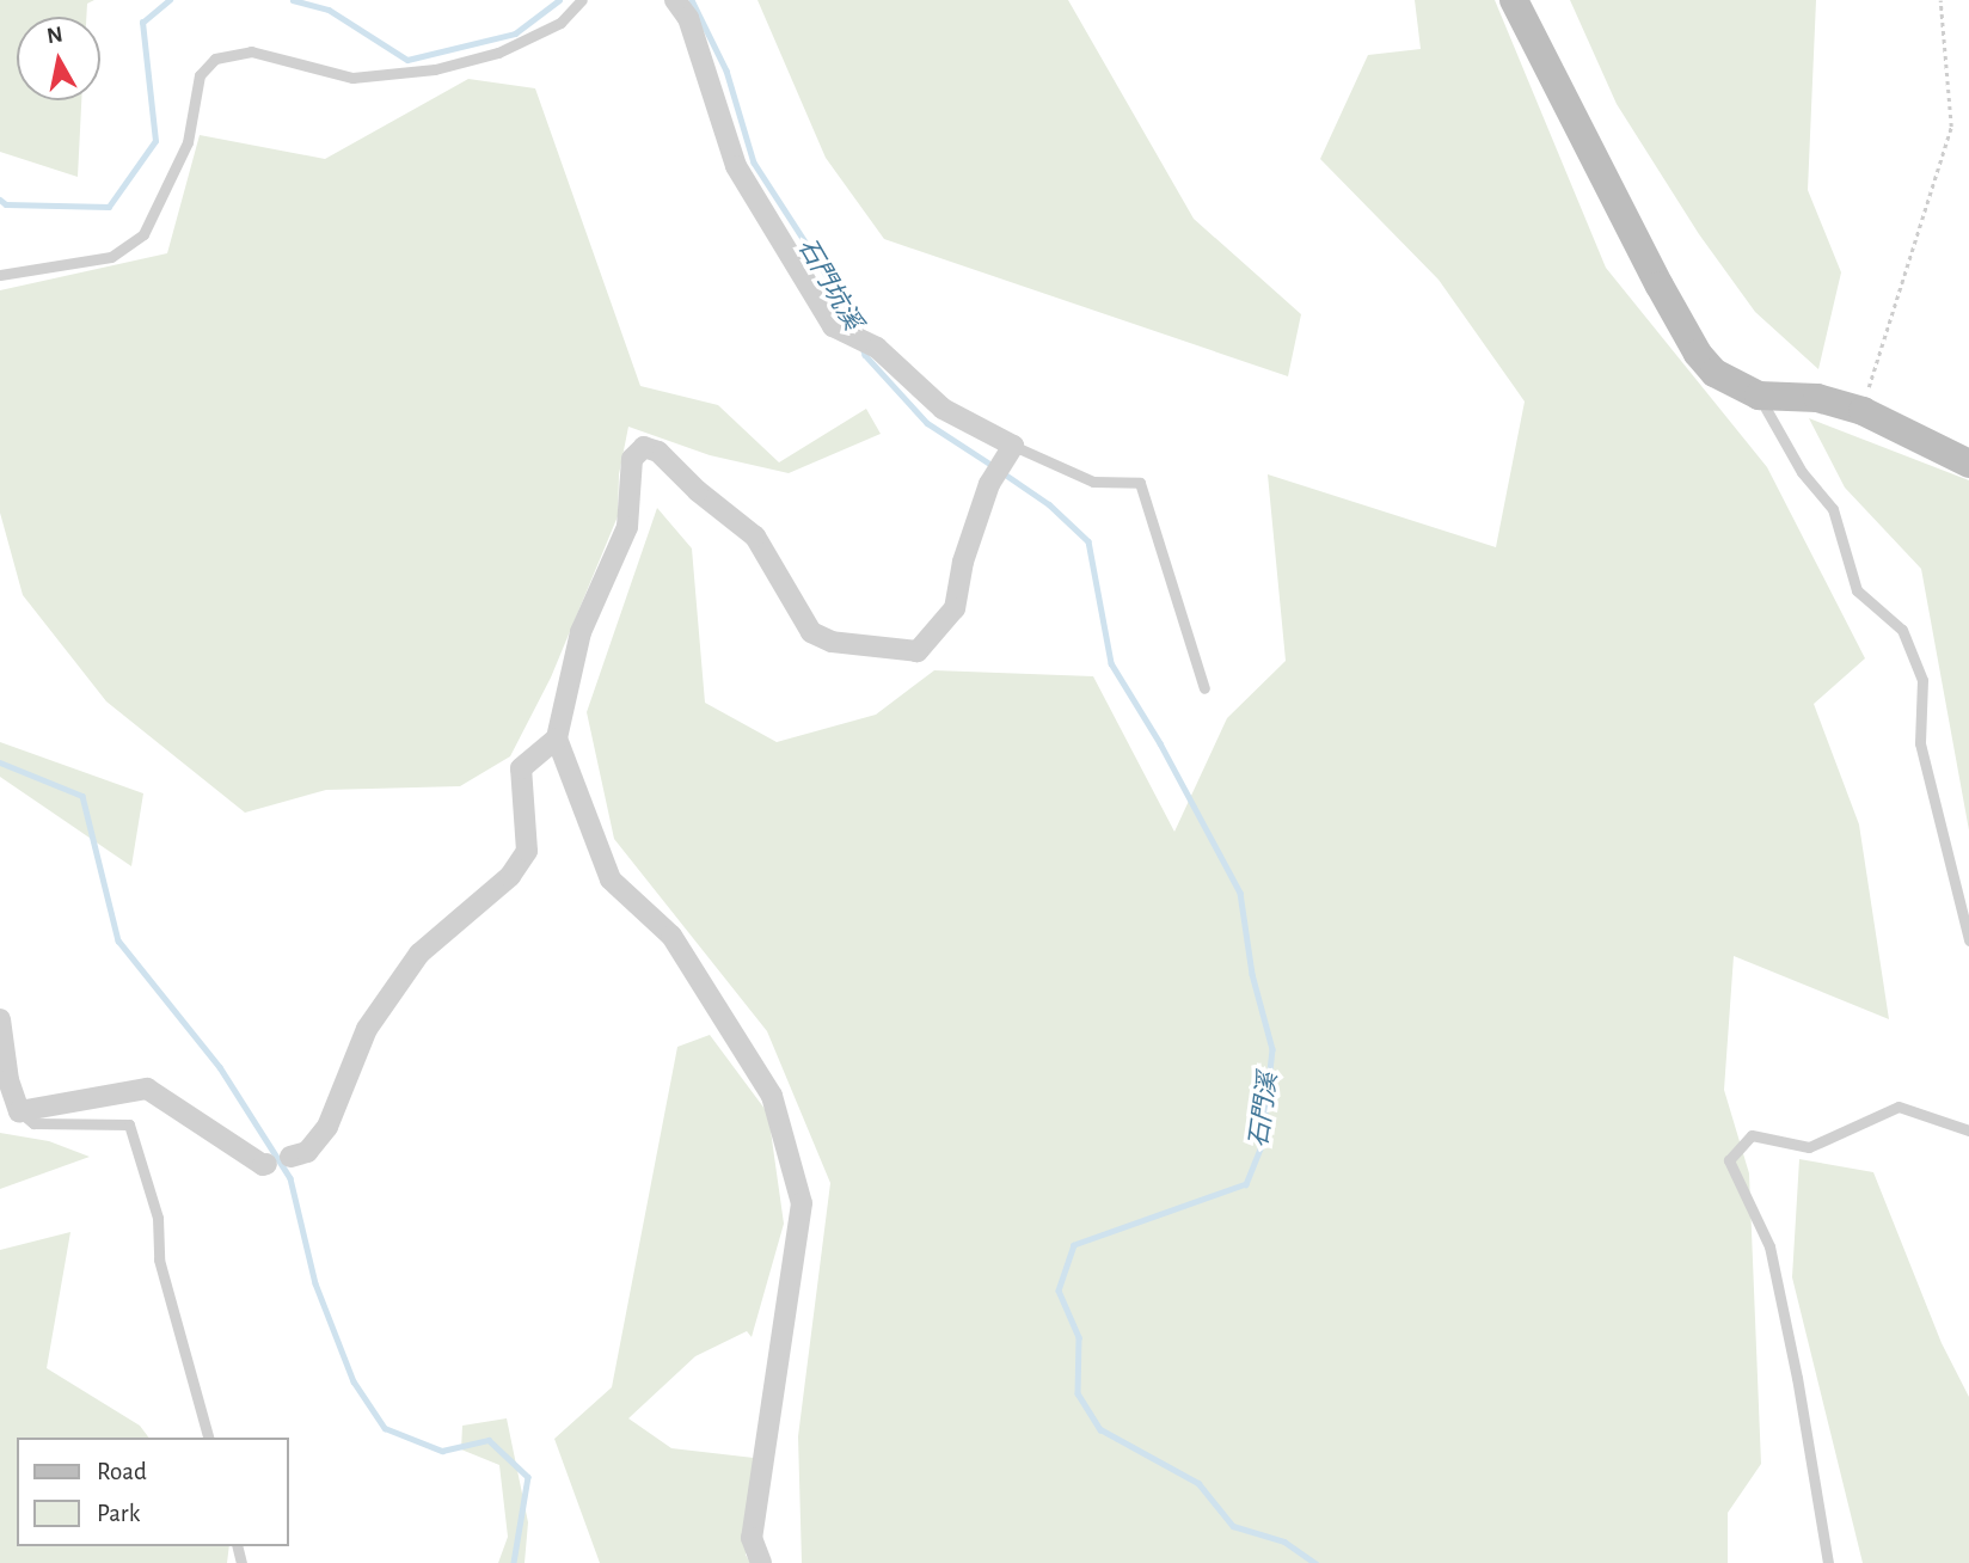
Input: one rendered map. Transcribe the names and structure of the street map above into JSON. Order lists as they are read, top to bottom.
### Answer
{
  "water": ["石門坑溪", "石門溪"],
  "legend": ["Road", "Park"],
  "north": "top"
}
